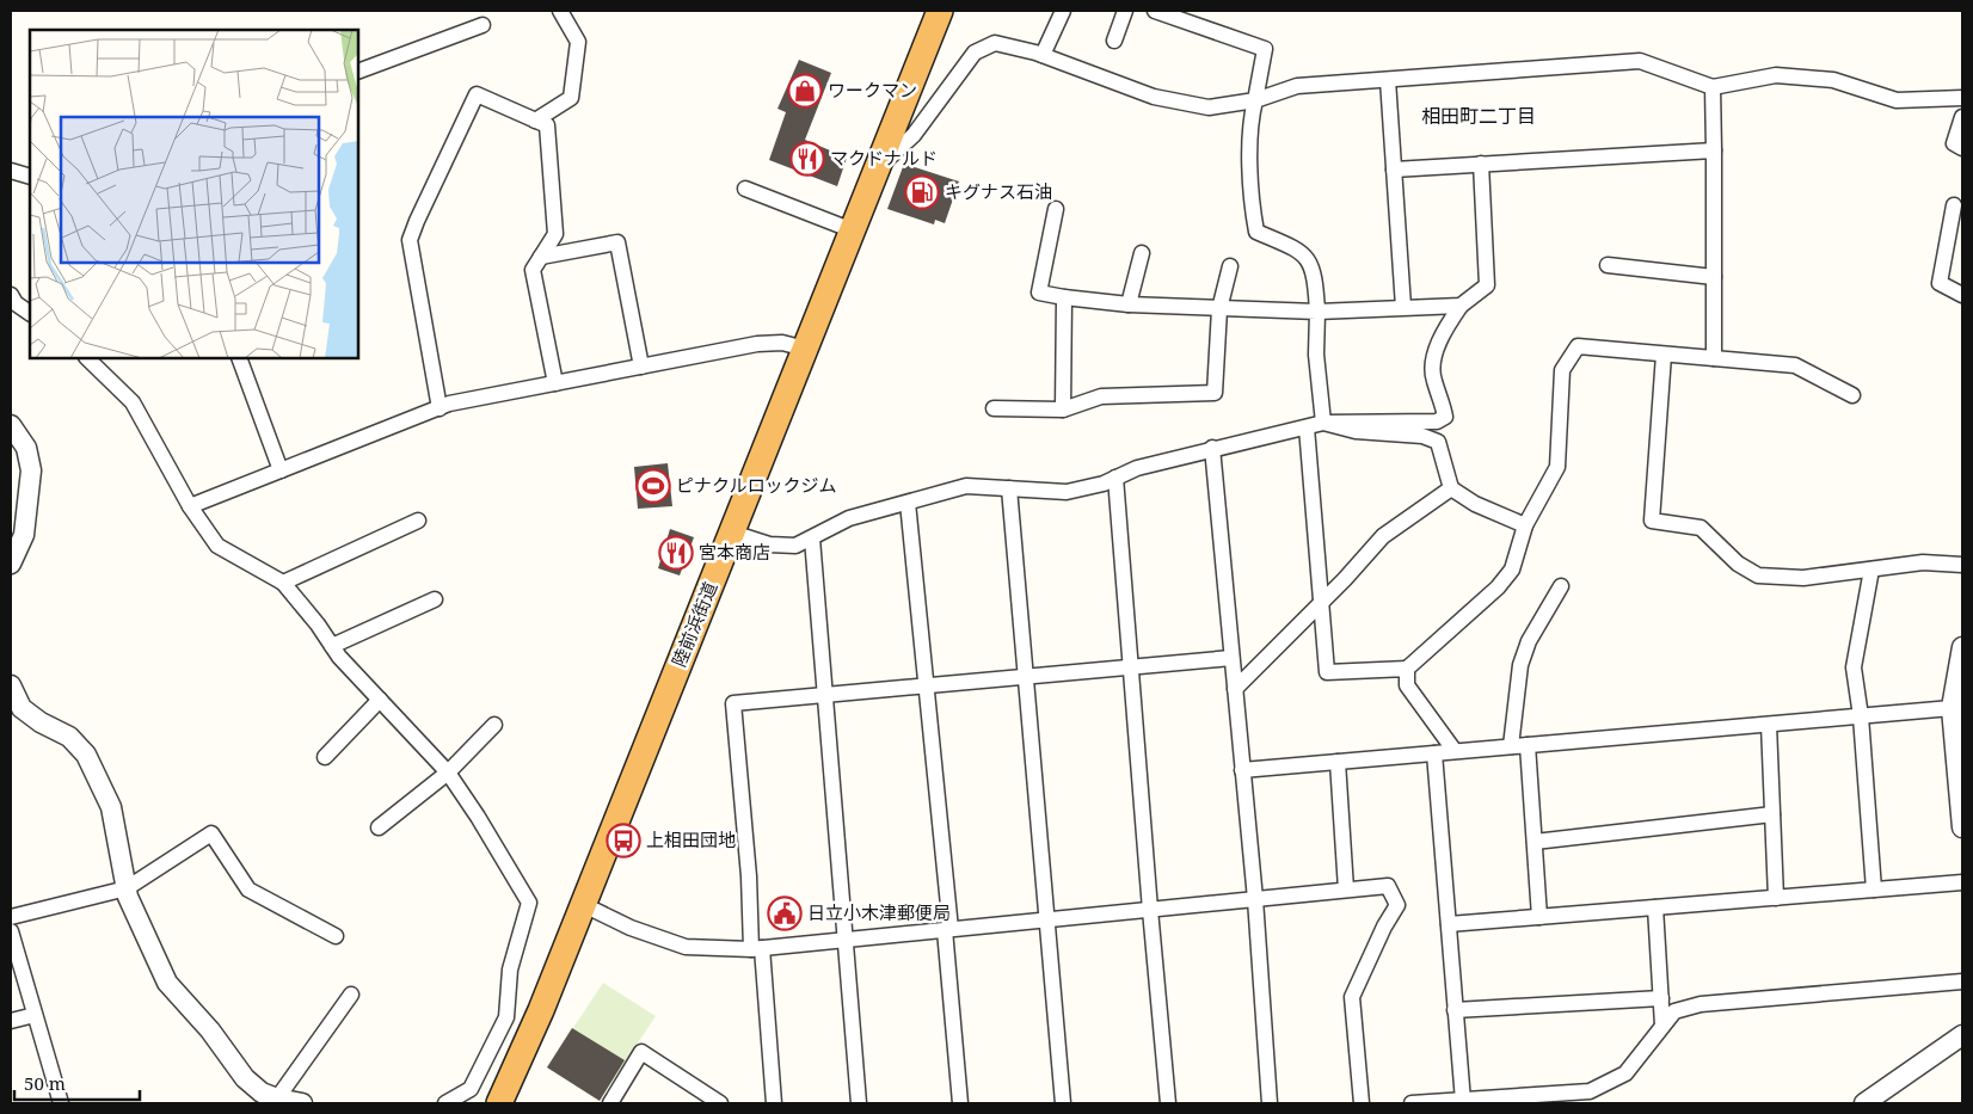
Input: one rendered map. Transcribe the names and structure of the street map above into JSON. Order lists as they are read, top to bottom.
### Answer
{
  "streets": {
    "highway": ["陸前浜街道"]
  },
  "districts": ["相田町二丁目"],
  "places": {
    "shop": ["ワークマン"],
    "restaurant": ["マクドナルド", "宮本商店"],
    "fuel station": ["キグナス石油"],
    "sports": ["ピナクルロックジム"],
    "bus stop": ["上相田団地"],
    "public building": ["日立小木津郵便局"]
  },
  "scale_bar": "50 m"
}
